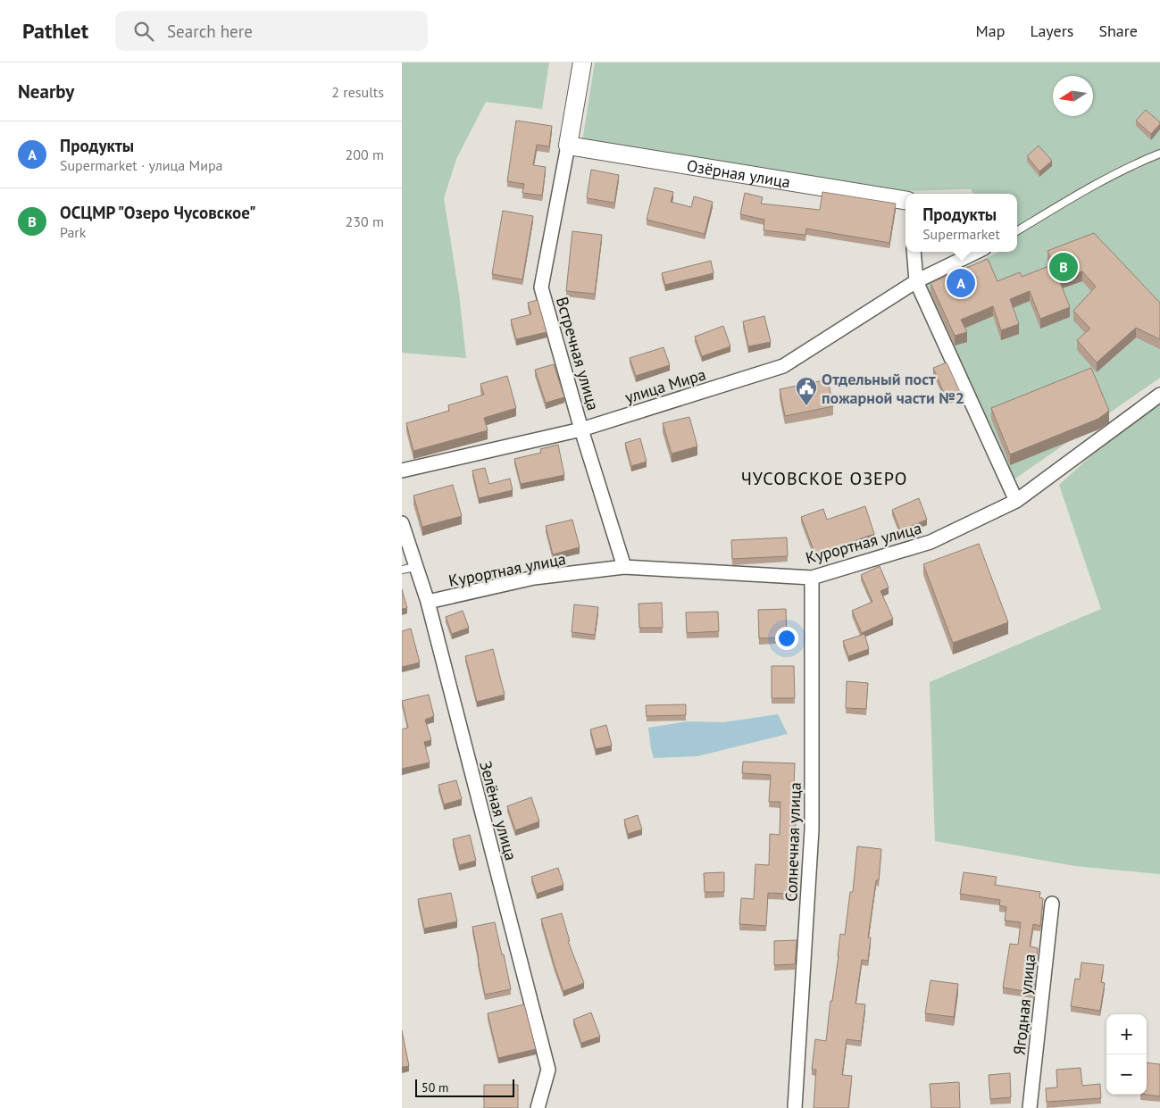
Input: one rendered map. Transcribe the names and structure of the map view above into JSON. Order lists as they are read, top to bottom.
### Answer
{
  "streets": {
    "street": [
      "Озёрная улица",
      "Встречная улица",
      "улица Мира",
      "Курортная улица",
      "Зелёная улица",
      "Солнечная улица",
      "Ягодная улица"
    ]
  },
  "crossings": [
    ["Озёрная улица", "Встречная улица"],
    ["Встречная улица", "улица Мира"],
    ["Встречная улица", "Курортная улица"],
    ["Курортная улица", "Зелёная улица"],
    ["Курортная улица", "Солнечная улица"]
  ],
  "districts": ["ЧУСОВСКОЕ ОЗЕРО"],
  "places": {
    "public building": ["Отдельный пост пожарной части №2"]
  },
  "scale_bar": "50 m",
  "north": "left",
  "page": {
    "header": "Pathlet",
    "search": "Search here",
    "nav": ["Map", "Layers", "Share"],
    "heading": ["Nearby", "2 results"],
    "list": [
      {
        "mark": "A",
        "name": "Продукты",
        "note": "Supermarket · улица Мира",
        "value": "200 m"
      },
      {
        "mark": "B",
        "name": "ОСЦМР \"Озеро Чусовское\"",
        "note": "Park",
        "value": "230 m"
      }
    ],
    "popup": ["Продукты", "Supermarket"],
    "pins": ["B", "A"],
    "map_buttons": ["+", "−"],
    "scale": "50 m"
  }
}
